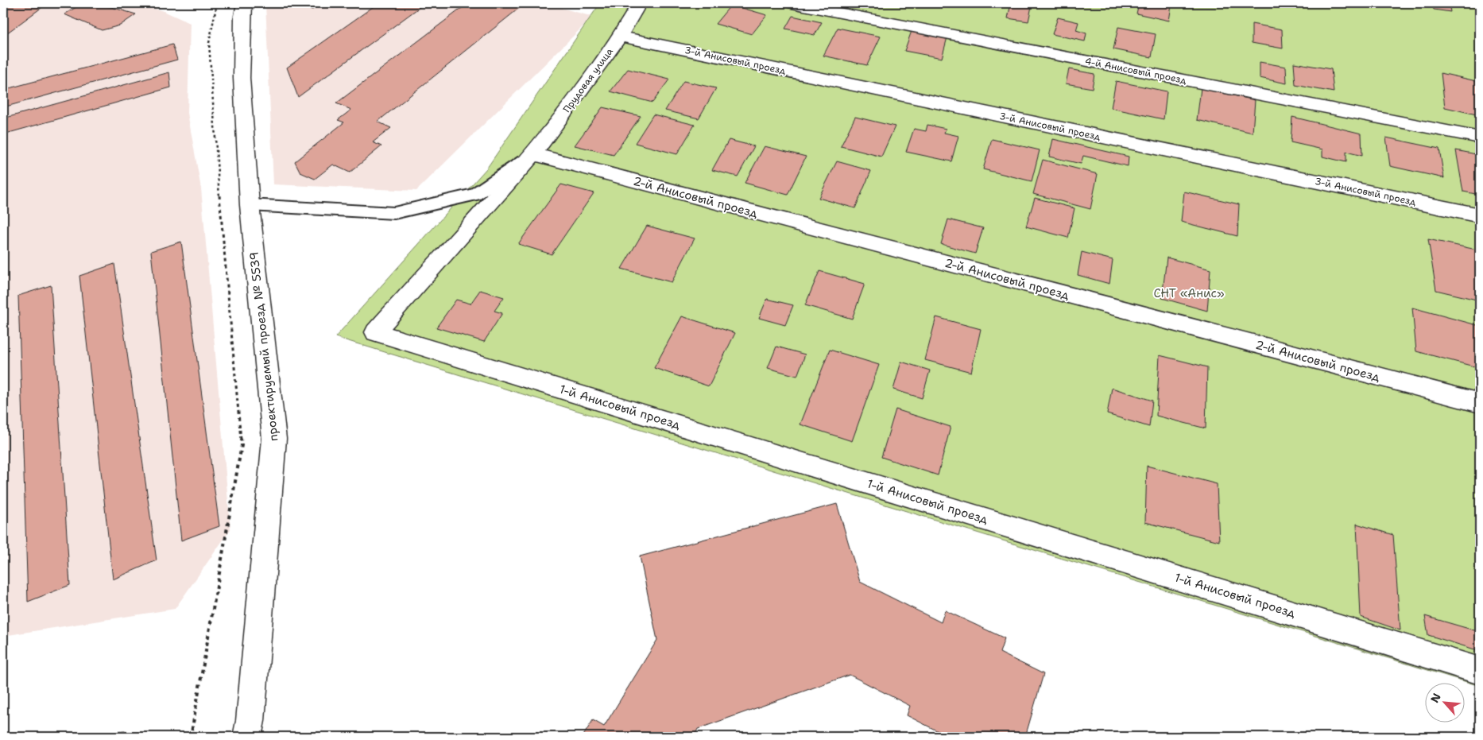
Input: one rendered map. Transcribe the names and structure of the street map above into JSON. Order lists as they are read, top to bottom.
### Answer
{
  "streets": {
    "street": [
      "3-й Анисовый проезд",
      "4-й Анисовый проезд",
      "Прудовая улица",
      "2-й Анисовый проезд",
      "проектируемый проезд № 5539",
      "1-й Анисовый проезд"
    ]
  },
  "crossings": [
    ["3-й Анисовый проезд", "Прудовая улица"],
    ["Прудовая улица", "2-й Анисовый проезд"],
    ["Прудовая улица", "1-й Анисовый проезд"]
  ],
  "parks": ["СНТ «Анис»"],
  "north": "top left"
}
